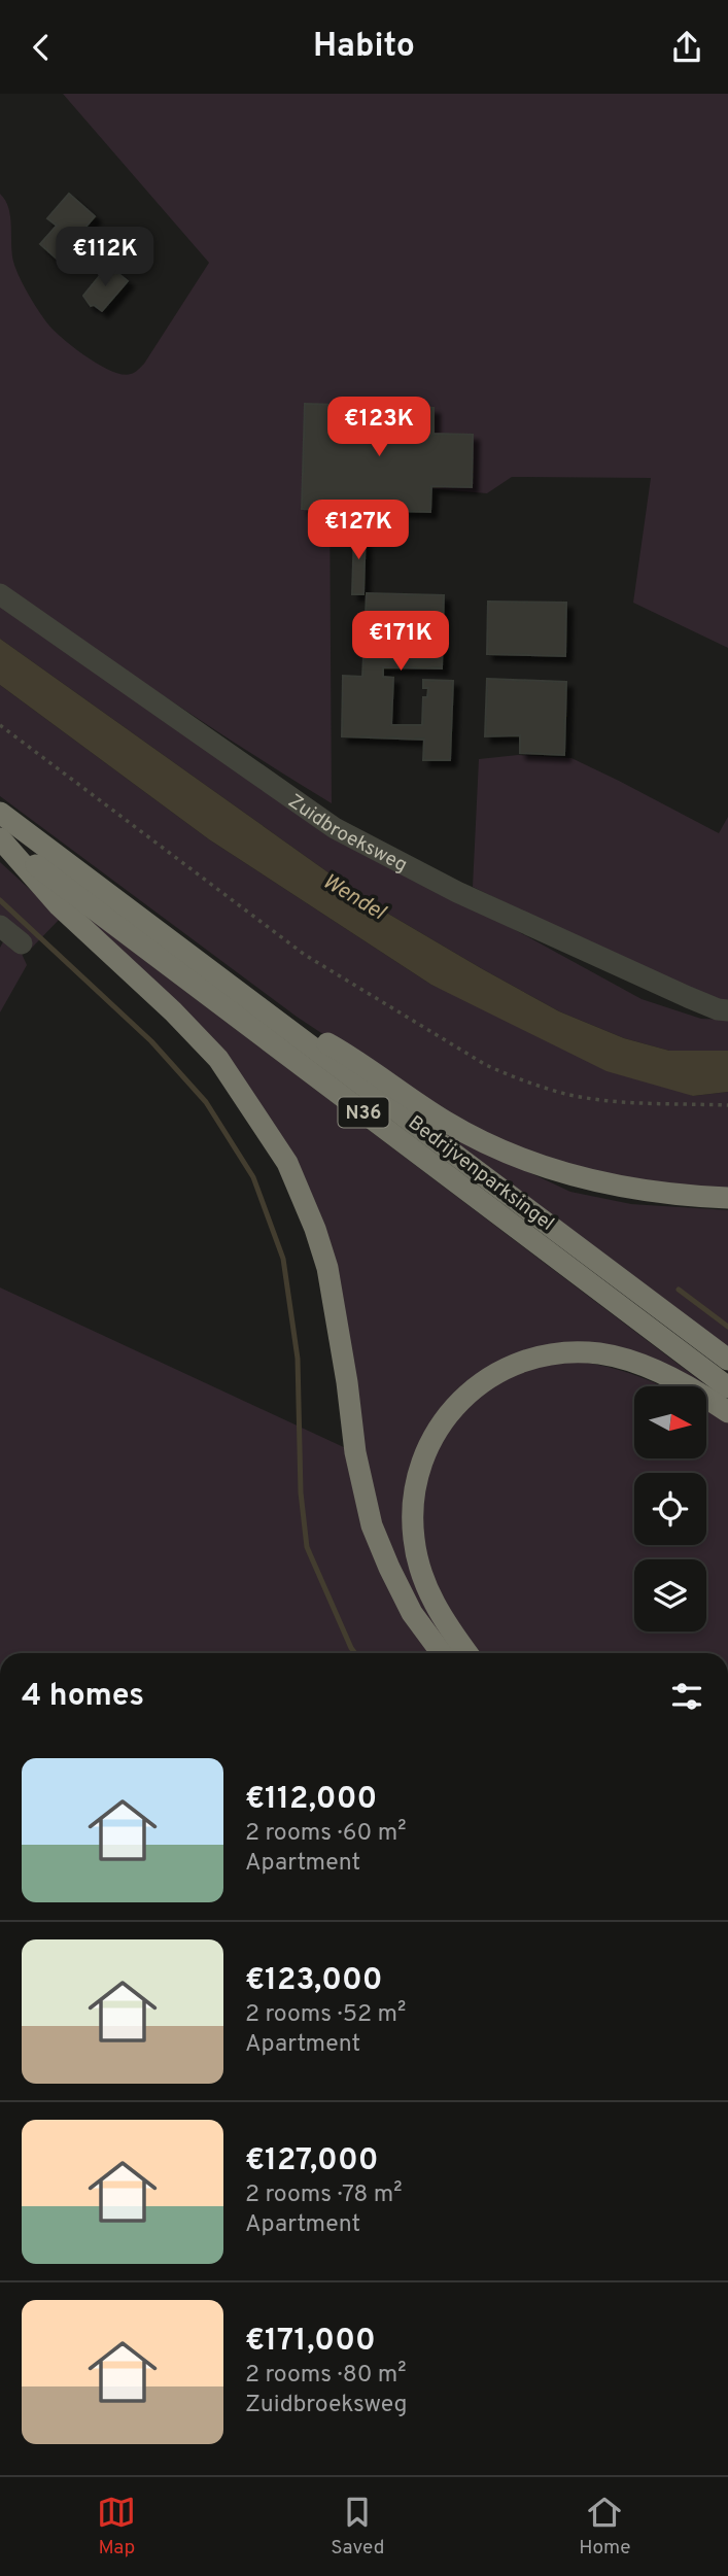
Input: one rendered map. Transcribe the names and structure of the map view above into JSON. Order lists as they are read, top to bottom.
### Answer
{
  "streets": {
    "highway": ["N36", "Bedrijvenparksingel"],
    "street": ["Zuidbroeksweg"]
  },
  "crossings": [
    ["N36", "Bedrijvenparksingel"]
  ],
  "water": ["Wendel"],
  "north": "right",
  "page": {
    "header": "Habito",
    "price": [
      "€112K",
      "€123K",
      "€127K",
      "€171K"
    ],
    "heading": "4 homes",
    "list": [
      {
        "name": "€112,000",
        "note": "2 rooms · 60 m² · Apartment"
      },
      {
        "name": "€123,000",
        "note": "2 rooms · 52 m² · Apartment"
      },
      {
        "name": "€127,000",
        "note": "2 rooms · 78 m² · Apartment"
      },
      {
        "name": "€171,000",
        "note": "2 rooms · 80 m² · Zuidbroeksweg"
      }
    ],
    "tabs": ["Map", "Saved", "Home"]
  }
}
